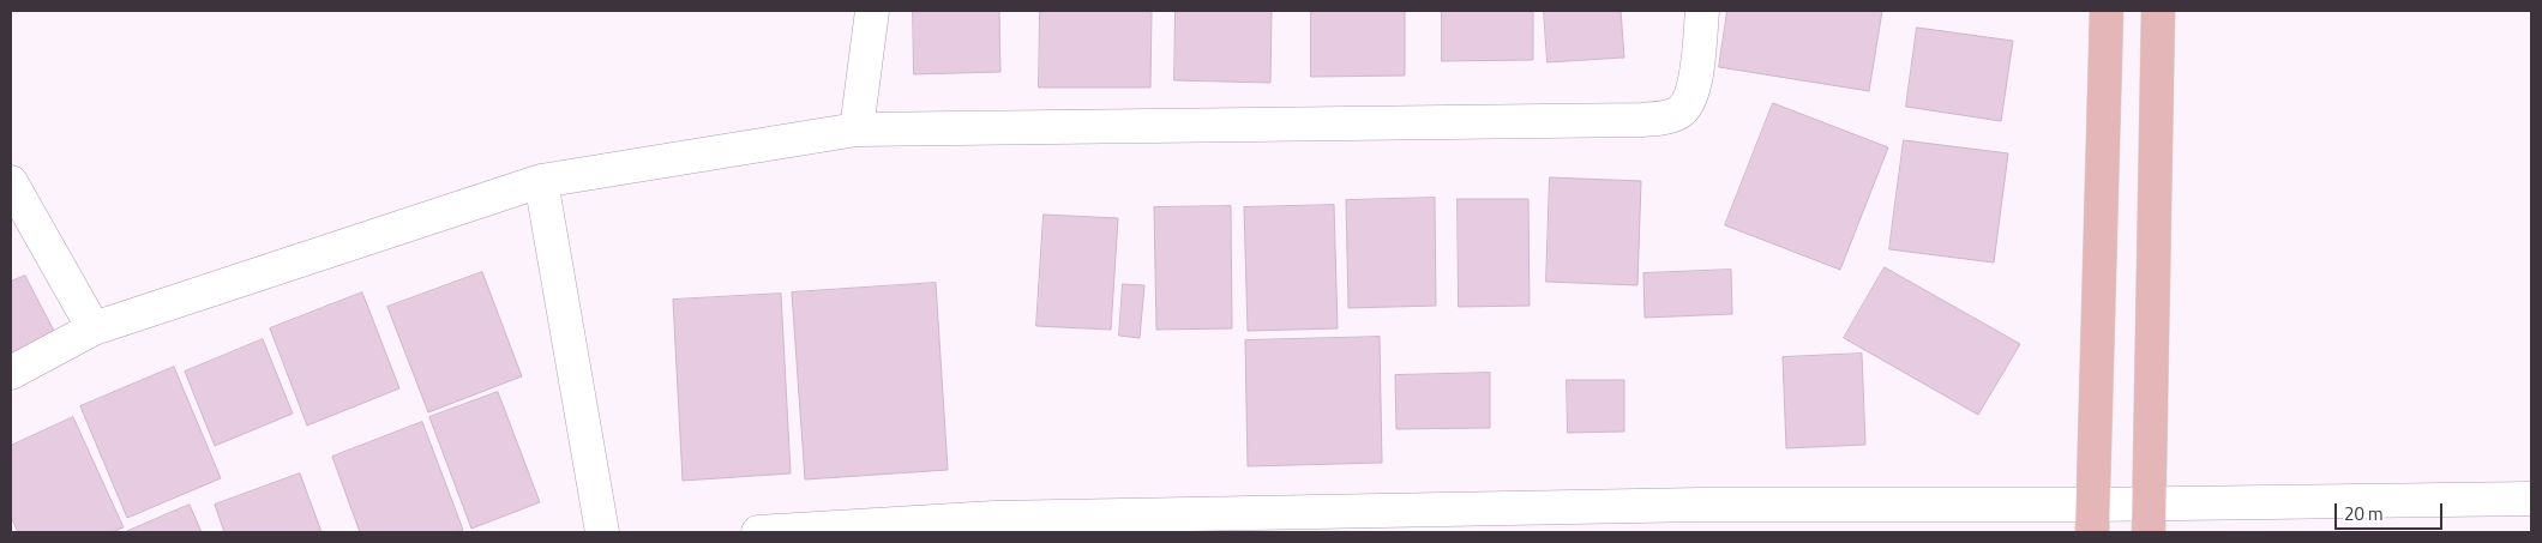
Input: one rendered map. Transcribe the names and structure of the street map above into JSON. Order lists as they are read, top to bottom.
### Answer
{
  "scale_bar": "20 m"
}
